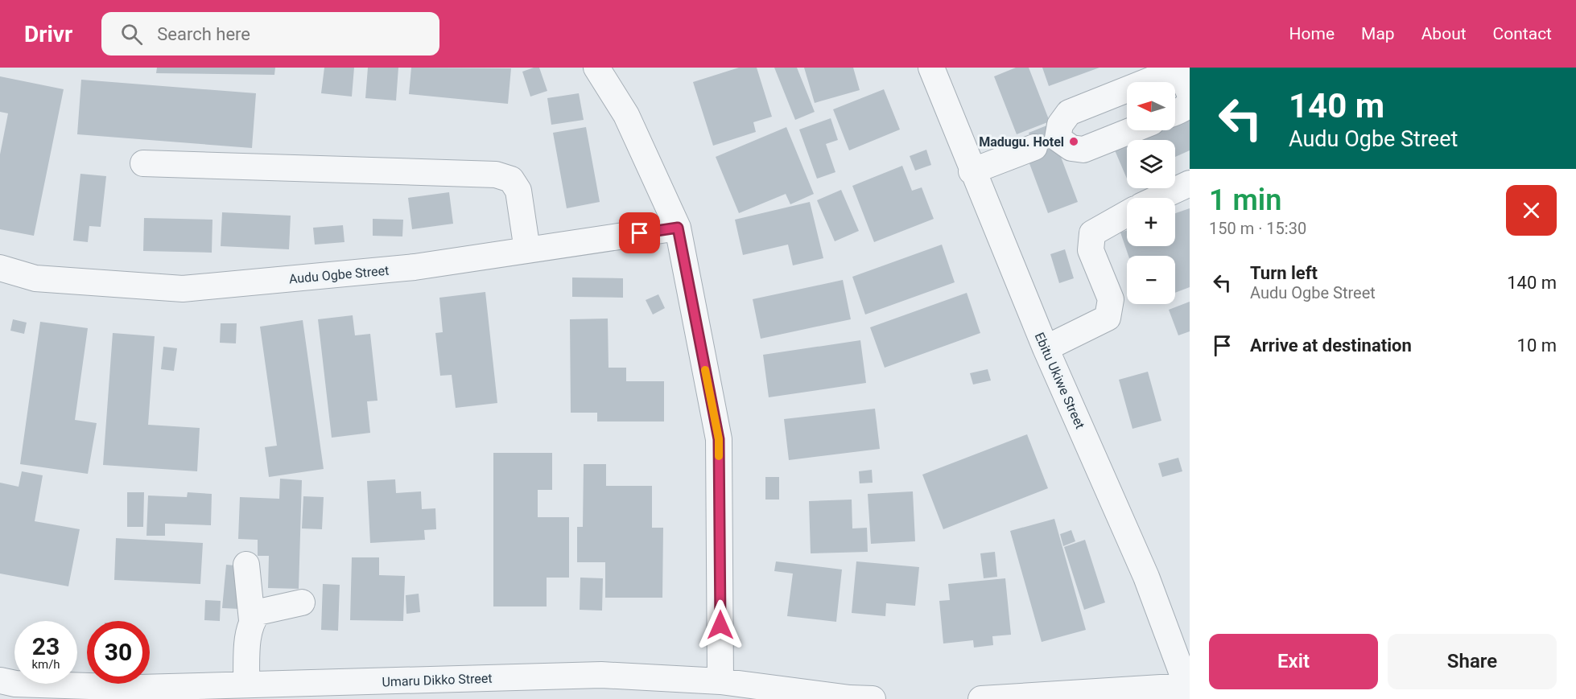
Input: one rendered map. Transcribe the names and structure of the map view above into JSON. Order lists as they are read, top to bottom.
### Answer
{
  "streets": {
    "street": ["Audu Ogbe Street", "Ebitu Ukiwe Street", "Umaru Dikko Street"]
  },
  "places": ["Madugu. Hotel"],
  "north": "left",
  "page": {
    "header": "Drivr",
    "search": "Search here",
    "nav": [
      "Home",
      "Map",
      "About",
      "Contact"
    ],
    "turn": ["140 m", "Audu Ogbe Street"],
    "map_buttons": ["+", "−"],
    "heading": ["1 min", "150 m · 15:30"],
    "list": [
      {
        "name": "Turn left",
        "note": "Audu Ogbe Street",
        "value": "140 m"
      },
      {
        "name": "Arrive at destination",
        "value": "10 m"
      }
    ],
    "speed": "23 km/h",
    "limit": "30",
    "buttons": ["Exit", "Share"]
  }
}
